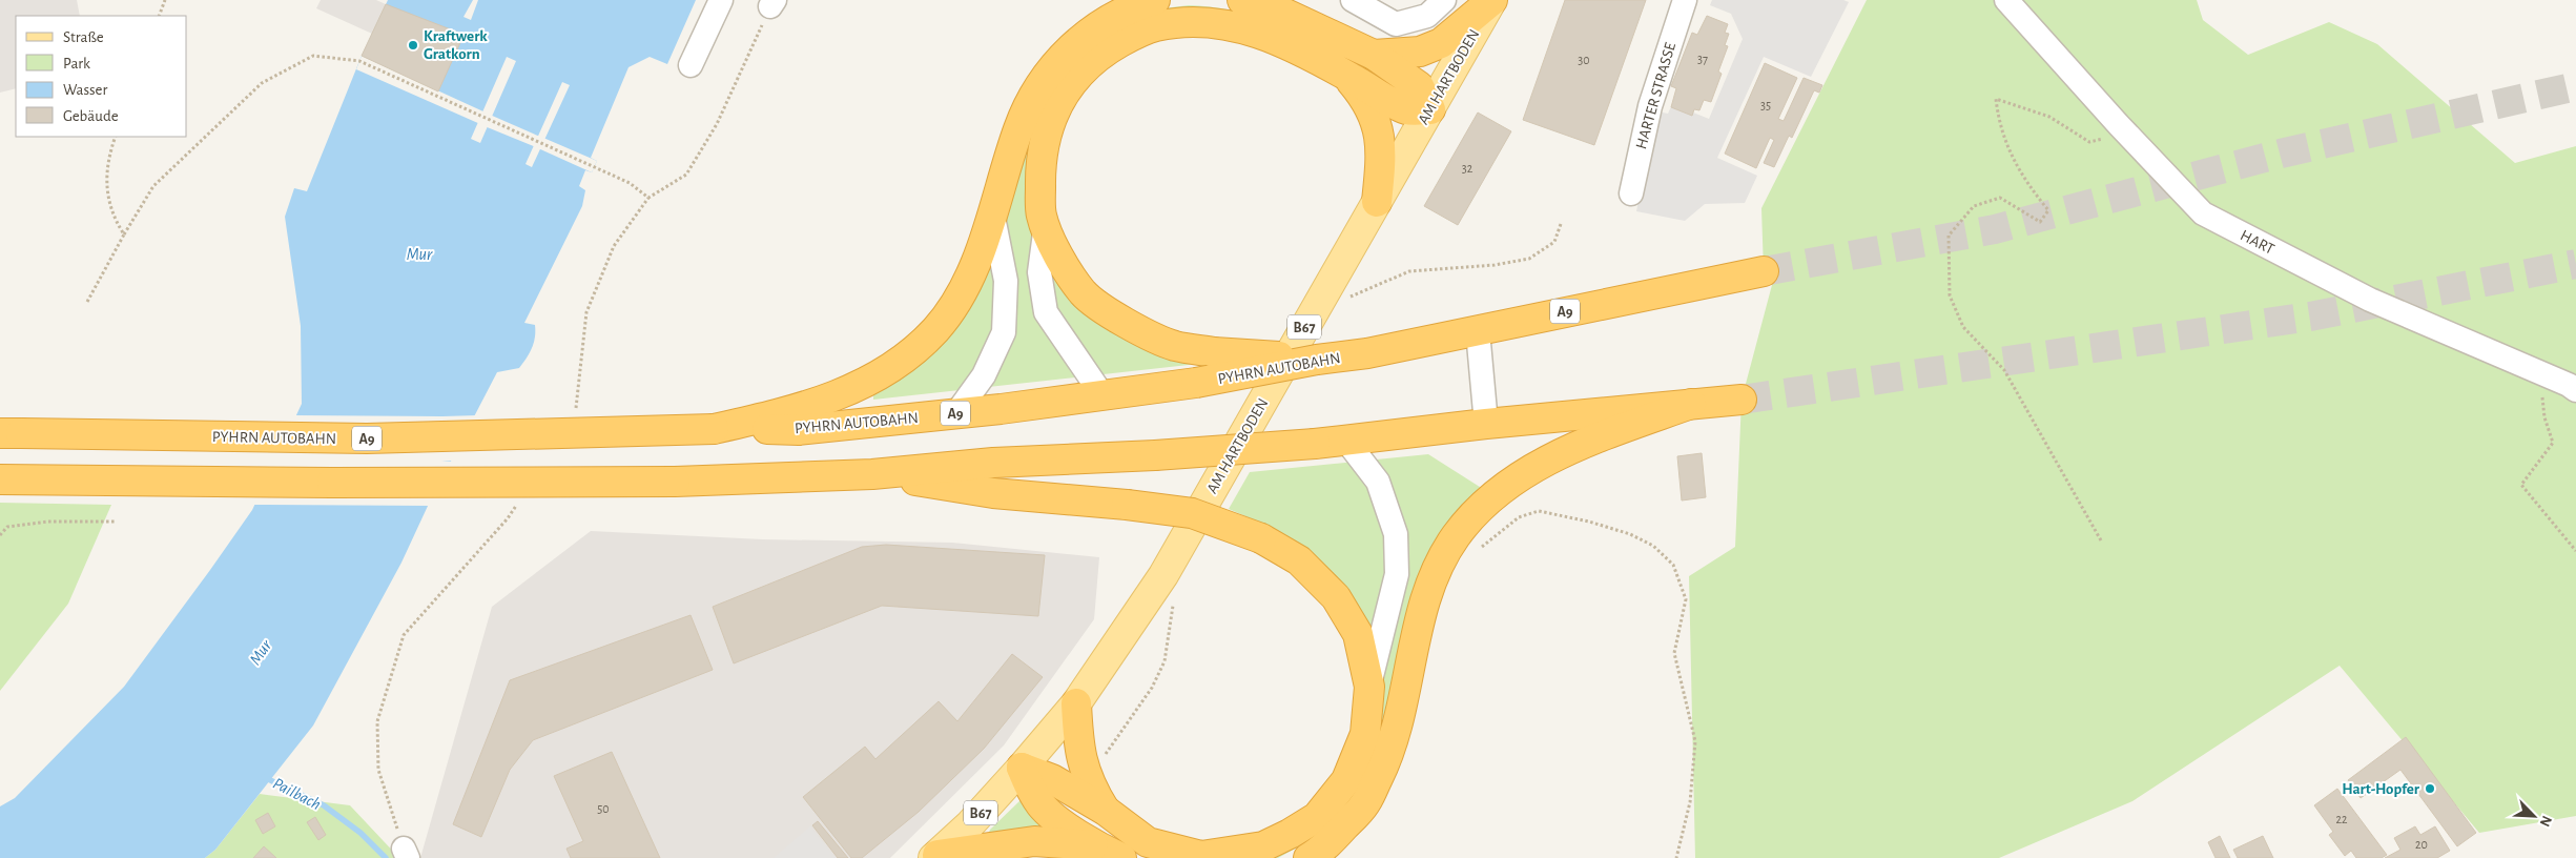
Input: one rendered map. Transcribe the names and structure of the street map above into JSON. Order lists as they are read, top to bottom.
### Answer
{
  "streets": {
    "highway": ["A9", "PYHRN AUTOBAHN"],
    "main road": ["AM HARTBODEN", "B67"],
    "street": ["HARTER STRASSE", "HART"]
  },
  "water": ["Mur", "Pailbach"],
  "places": ["Kraftwerk Gratkorn", "Hart-Hopfer"],
  "house_numbers": [
    "37",
    "30",
    "35",
    "32",
    "50",
    "22",
    "20"
  ],
  "legend": [
    "Straße",
    "Park",
    "Wasser",
    "Gebäude"
  ],
  "north": "bottom right"
}
